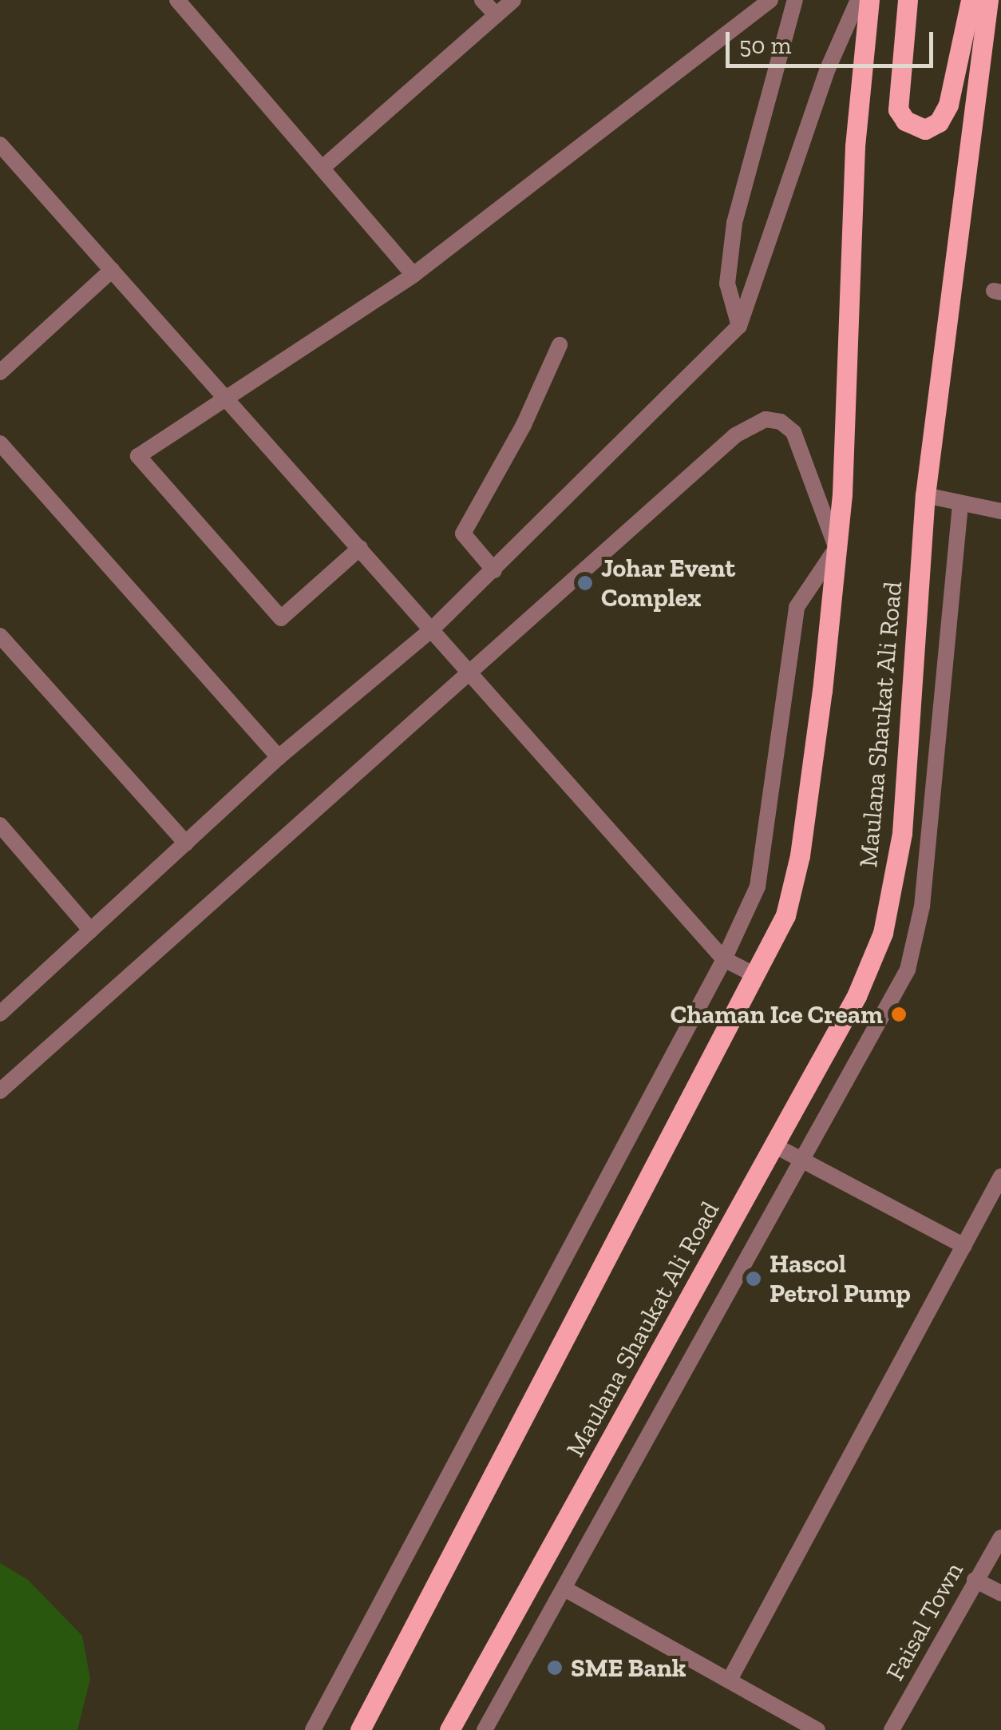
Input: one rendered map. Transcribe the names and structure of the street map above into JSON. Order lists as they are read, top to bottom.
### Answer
{
  "streets": {
    "main road": ["Maulana Shaukat Ali Road"],
    "street": ["Faisal Town"]
  },
  "places": [
    "Johar Event Complex",
    "Chaman Ice Cream",
    "Hascol Petrol Pump",
    "SME Bank"
  ],
  "scale_bar": "50 m"
}
